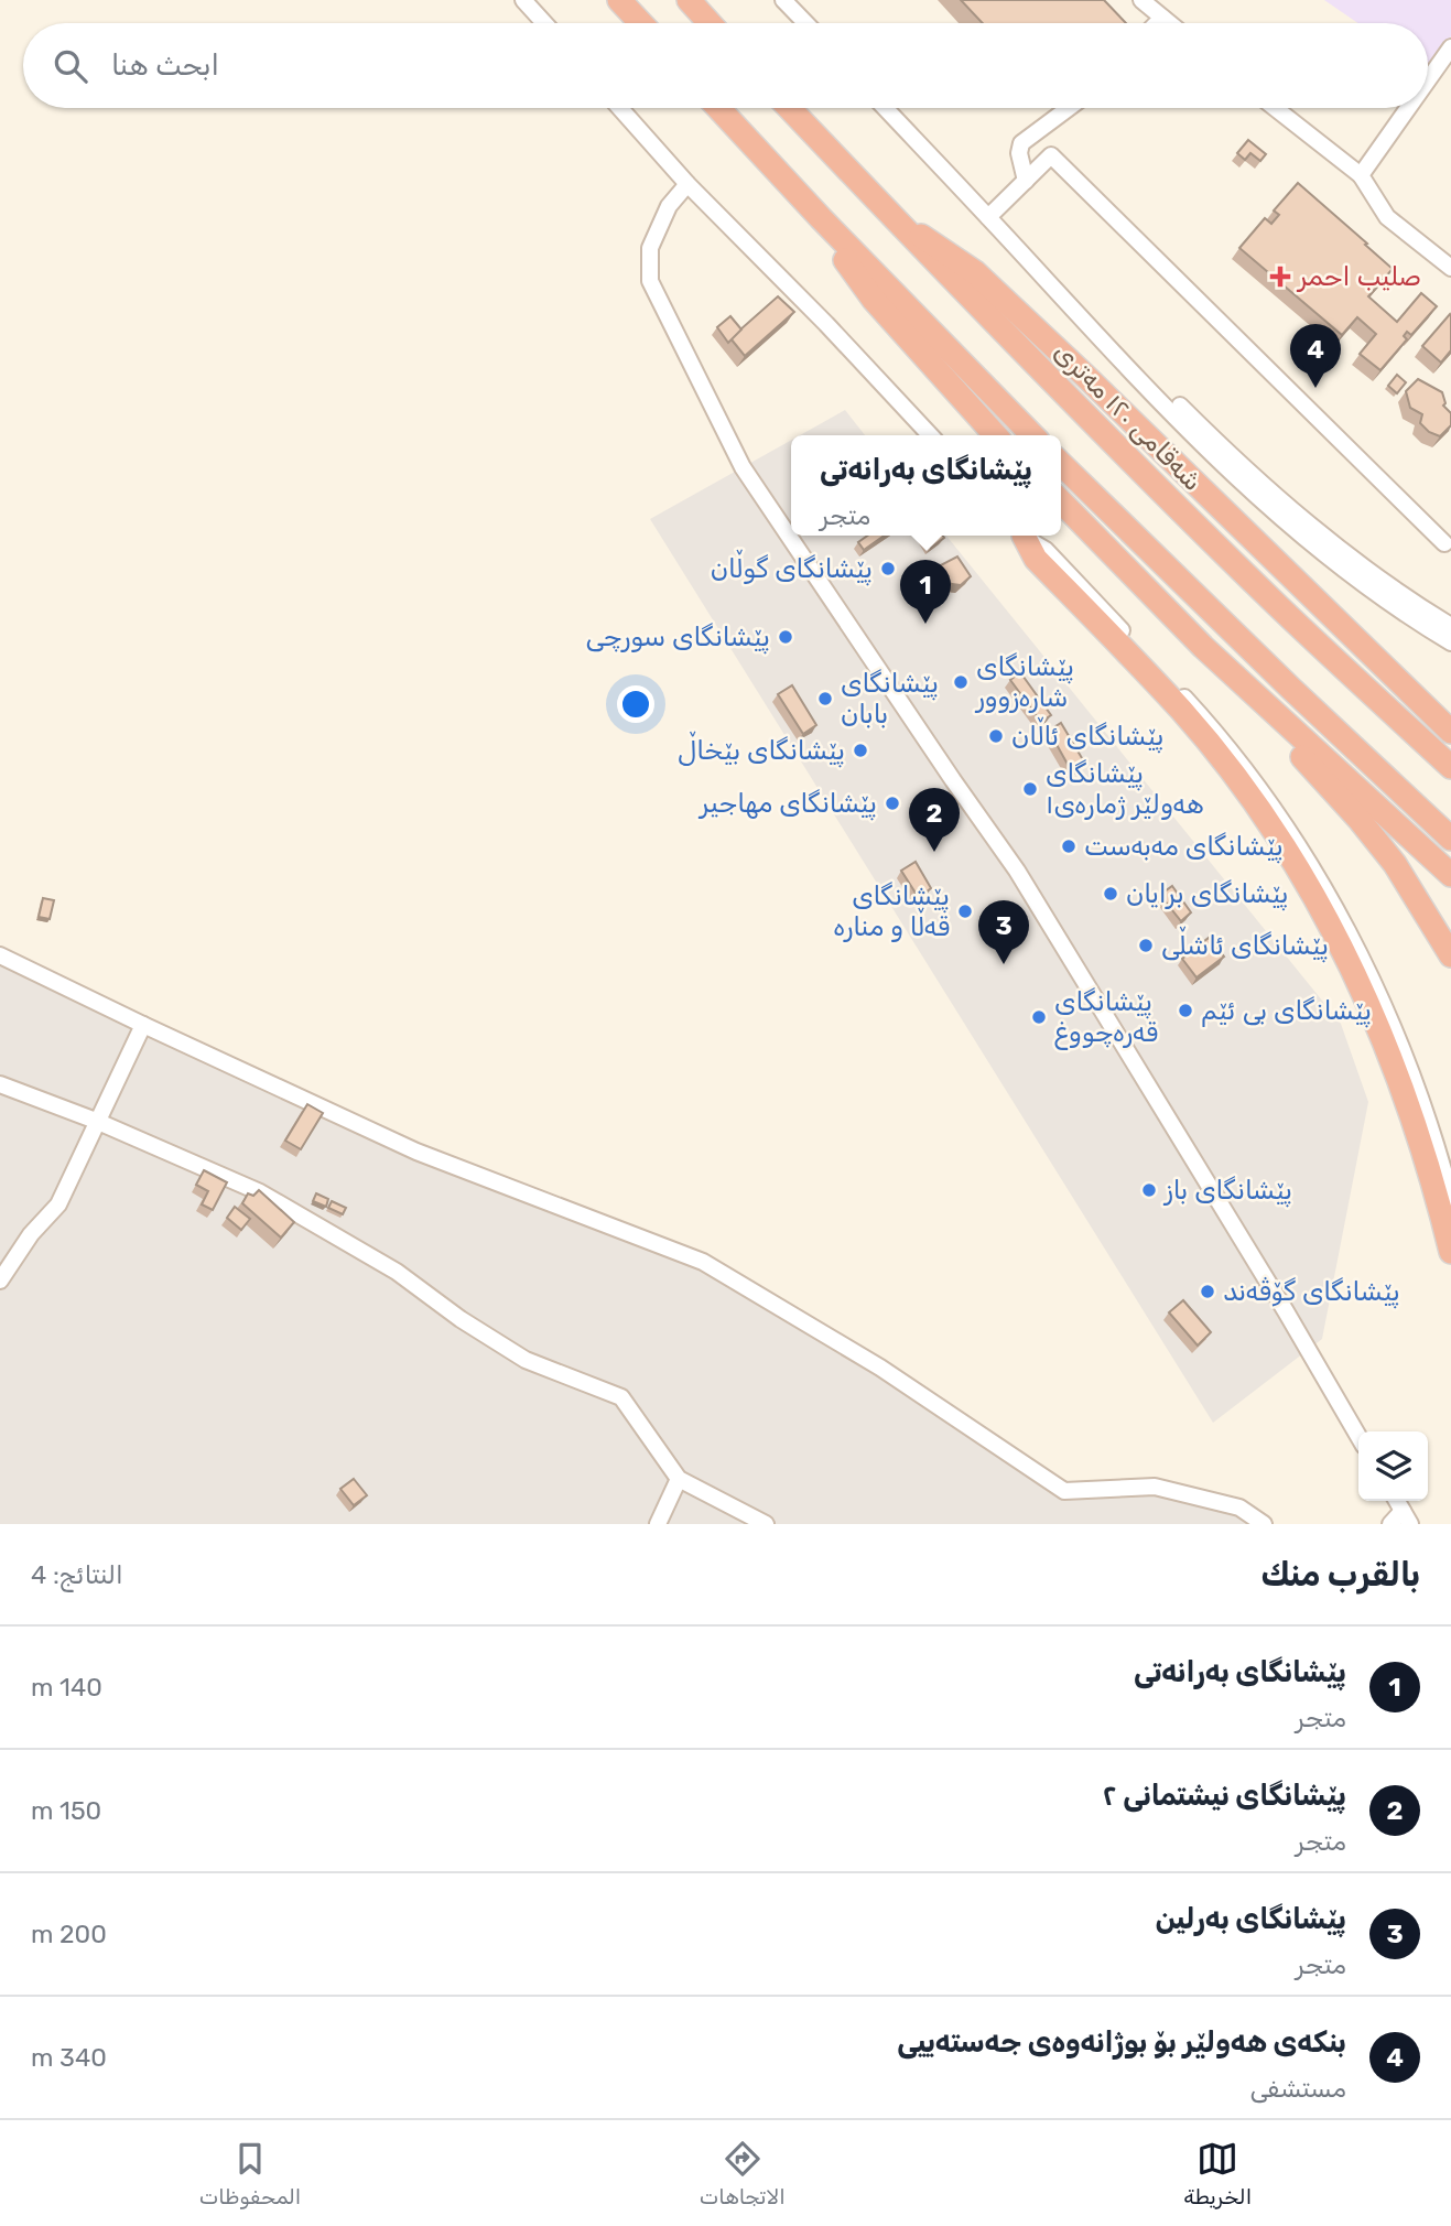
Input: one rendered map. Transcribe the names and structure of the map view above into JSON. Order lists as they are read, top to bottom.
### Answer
{
  "streets": {
    "highway": ["شەقامی ١٢٠ مەتری"]
  },
  "places": {
    "health": ["صلیب احمر"],
    "other": [
      "پێشانگای گوڵان",
      "پێشانگای سورچی",
      "پێشانگای شارەزوور",
      "پێشانگای بابان",
      "پێشانگای ئاڵان",
      "پێشانگای بێخاڵ",
      "پێشانگای هەولێر ژمارەی١",
      "پێشانگای مهاجیر",
      "پێشانگای مەبەست",
      "پێشانگای برایان",
      "پێشانگای قەڵا و منارە",
      "پێشانگای ئاشڵی",
      "پێشانگای بی ئێم",
      "پێشانگای قەرەچووغ",
      "پێشانگای باز",
      "پێشانگای گۆڤەند"
    ]
  },
  "page": {
    "search": "ابحث هنا",
    "pins": [
      "4",
      "1",
      "2",
      "3"
    ],
    "popup": ["پێشانگای بەرانەتی", "متجر"],
    "heading": ["بالقرب منك", "النتائج: 4"],
    "list": [
      {
        "mark": "1",
        "name": "پێشانگای بەرانەتی",
        "note": "متجر",
        "value": "140 m"
      },
      {
        "mark": "2",
        "name": "پێشانگای نیشتمانی ٢",
        "note": "متجر",
        "value": "150 m"
      },
      {
        "mark": "3",
        "name": "پێشانگای بەرلین",
        "note": "متجر",
        "value": "200 m"
      },
      {
        "mark": "4",
        "name": "بنکەی هەولێر بۆ بوژانەوەی جەستەییی",
        "note": "مستشفى",
        "value": "340 m"
      }
    ],
    "nav": ["الخريطة", "الاتجاهات", "المحفوظات"]
  }
}
